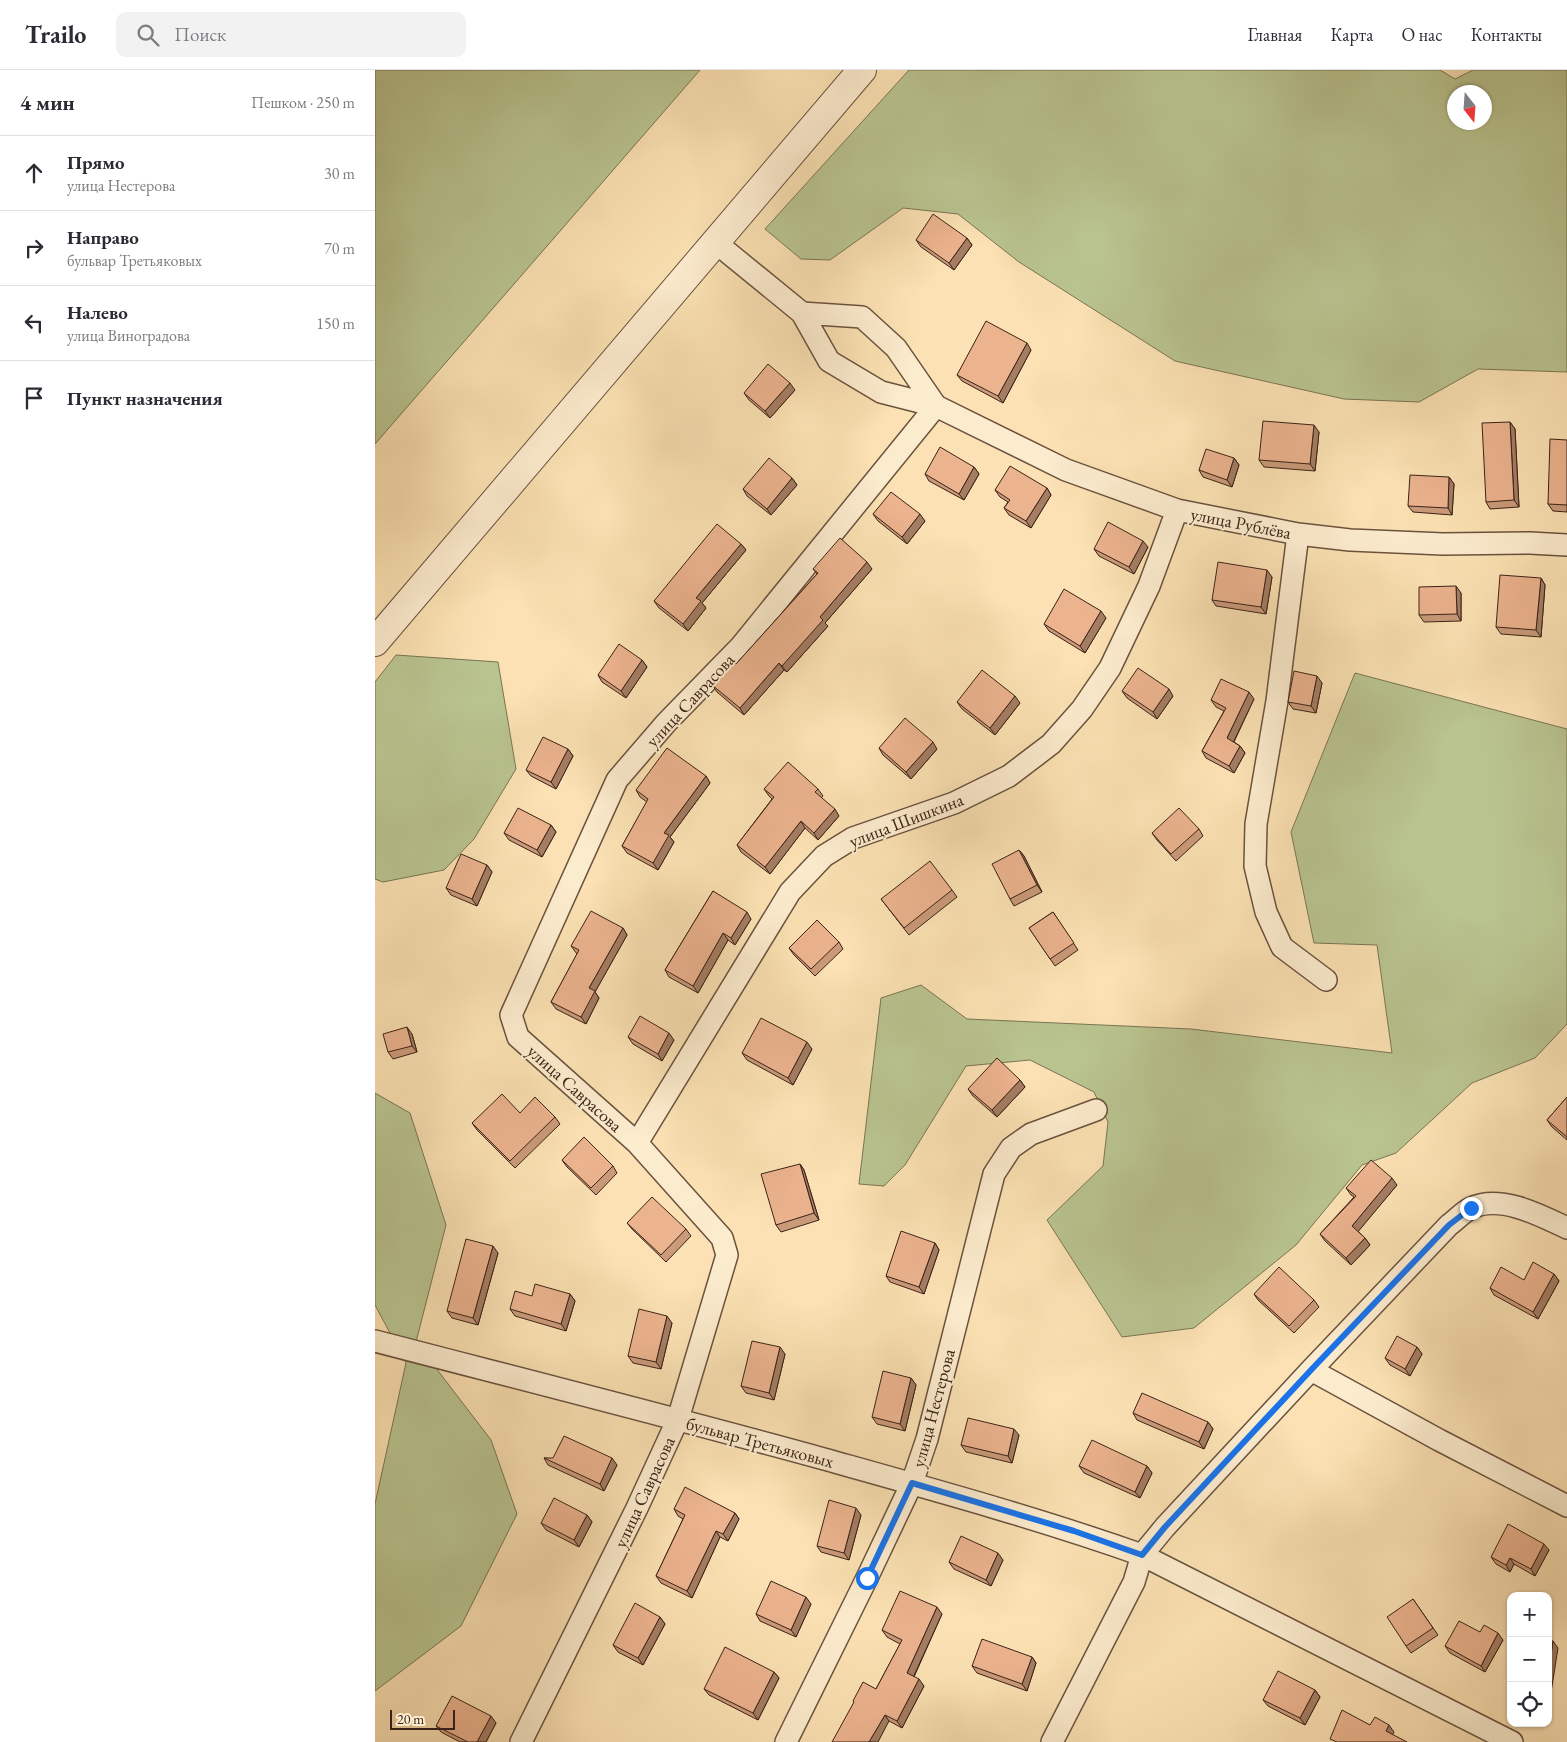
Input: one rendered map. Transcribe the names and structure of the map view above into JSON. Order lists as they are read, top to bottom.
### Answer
{
  "streets": {
    "street": [
      "улица Рублёва",
      "улица Саврасова",
      "улица Шишкина",
      "улица Нестерова",
      "бульвар Третьяковых"
    ]
  },
  "crossings": [
    ["улица Рублёва", "улица Саврасова"],
    ["улица Рублёва", "улица Шишкина"],
    ["улица Саврасова", "улица Шишкина"],
    ["улица Саврасова", "бульвар Третьяковых"],
    ["улица Нестерова", "бульвар Третьяковых"]
  ],
  "scale_bar": "20 m",
  "north": "bottom",
  "page": {
    "header": "Trailo",
    "search": "Поиск",
    "nav": [
      "Главная",
      "Карта",
      "О нас",
      "Контакты"
    ],
    "heading": ["4 мин", "Пешком · 250 m"],
    "list": [
      ["Прямо", "улица Нестерова", "30 m"],
      ["Направо", "бульвар Третьяковых", "70 m"],
      ["Налево", "улица Виноградова", "150 m"],
      "Пункт назначения"
    ],
    "map_buttons": ["+", "−"],
    "scale": "20 m"
  }
}
